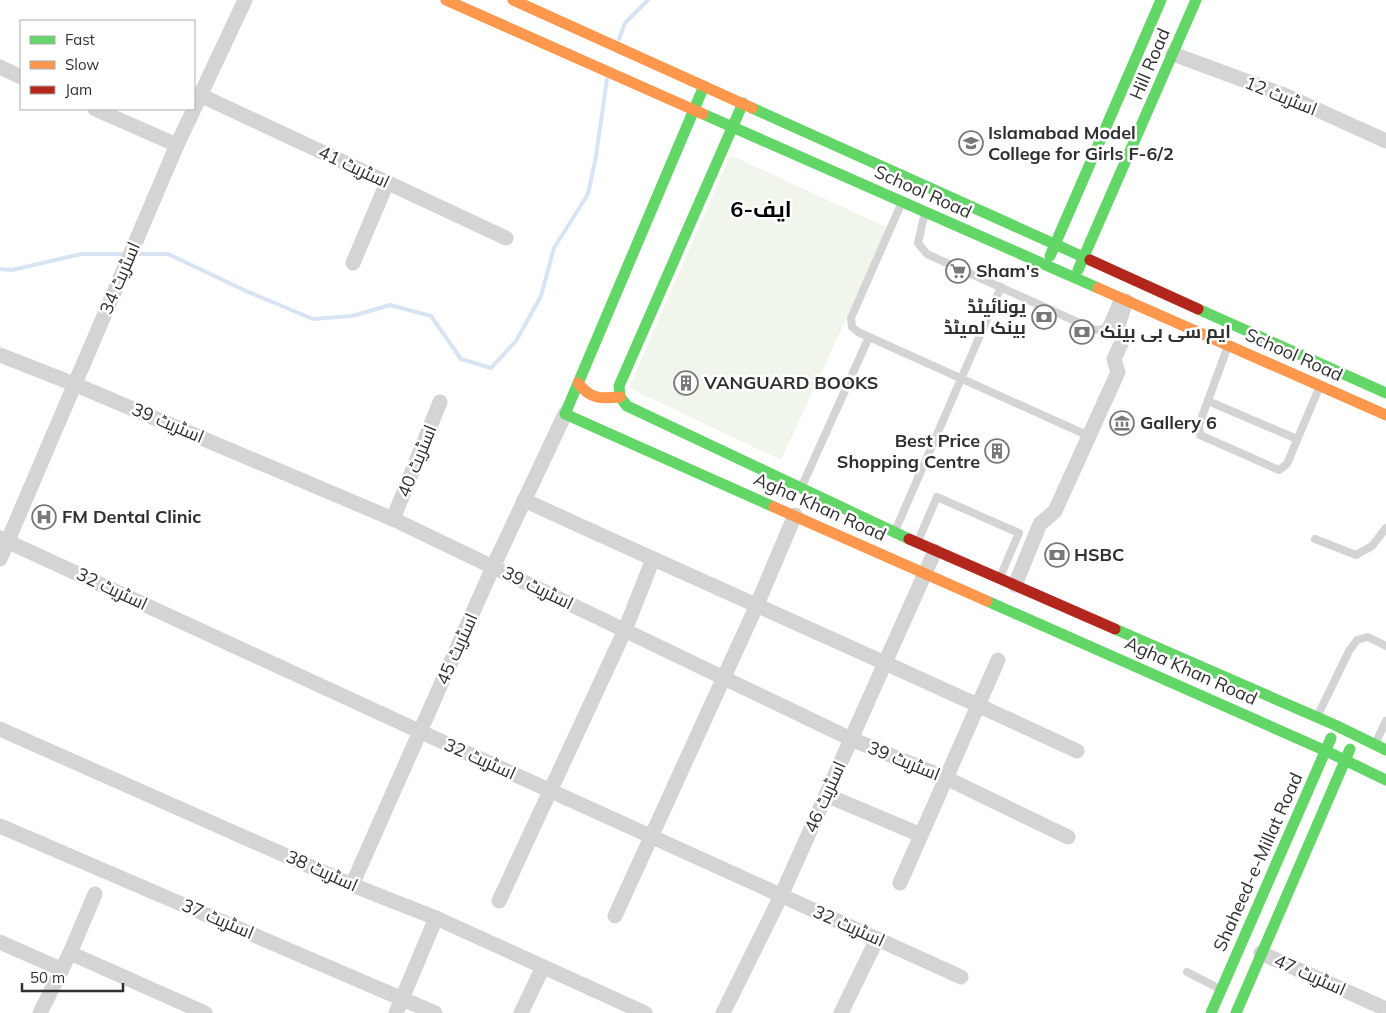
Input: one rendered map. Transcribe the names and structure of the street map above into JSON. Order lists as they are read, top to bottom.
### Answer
{
  "streets": {
    "street": [
      "Hill Road",
      "اسٹریٹ 12",
      "اسٹریٹ 41",
      "School Road",
      "اسٹریٹ 34",
      "اسٹریٹ 39",
      "اسٹریٹ 40",
      "Agha Khan Road",
      "اسٹریٹ 32",
      "اسٹریٹ 45",
      "اسٹریٹ 46",
      "Shaheed-e-Millat Road",
      "اسٹریٹ 38",
      "اسٹریٹ 37",
      "اسٹریٹ 47"
    ]
  },
  "crossings": [
    ["Hill Road", "اسٹریٹ 12"],
    ["Hill Road", "School Road"],
    ["اسٹریٹ 41", "اسٹریٹ 34"],
    ["اسٹریٹ 34", "اسٹریٹ 39"],
    ["اسٹریٹ 34", "اسٹریٹ 32"],
    ["اسٹریٹ 39", "اسٹریٹ 40"],
    ["اسٹریٹ 39", "اسٹریٹ 45"],
    ["اسٹریٹ 39", "اسٹریٹ 46"],
    ["Agha Khan Road", "اسٹریٹ 45"],
    ["Agha Khan Road", "اسٹریٹ 46"],
    ["Agha Khan Road", "Shaheed-e-Millat Road"],
    ["اسٹریٹ 32", "اسٹریٹ 45"],
    ["اسٹریٹ 32", "اسٹریٹ 46"],
    ["اسٹریٹ 45", "اسٹریٹ 38"]
  ],
  "districts": ["ایف-6"],
  "places": {
    "school or university": ["Islamabad Model College for Girls F-6/2"],
    "supermarket": ["Sham's"],
    "bank": ["یونائیٹڈ بینک لمیٹڈ", "ایم سی بی بینک", "HSBC"],
    "building": ["VANGUARD BOOKS", "Best Price Shopping Centre"],
    "museum": ["Gallery 6"],
    "hospital": ["FM Dental Clinic"]
  },
  "legend": ["Fast", "Slow", "Jam"],
  "scale_bar": "50 m"
}
